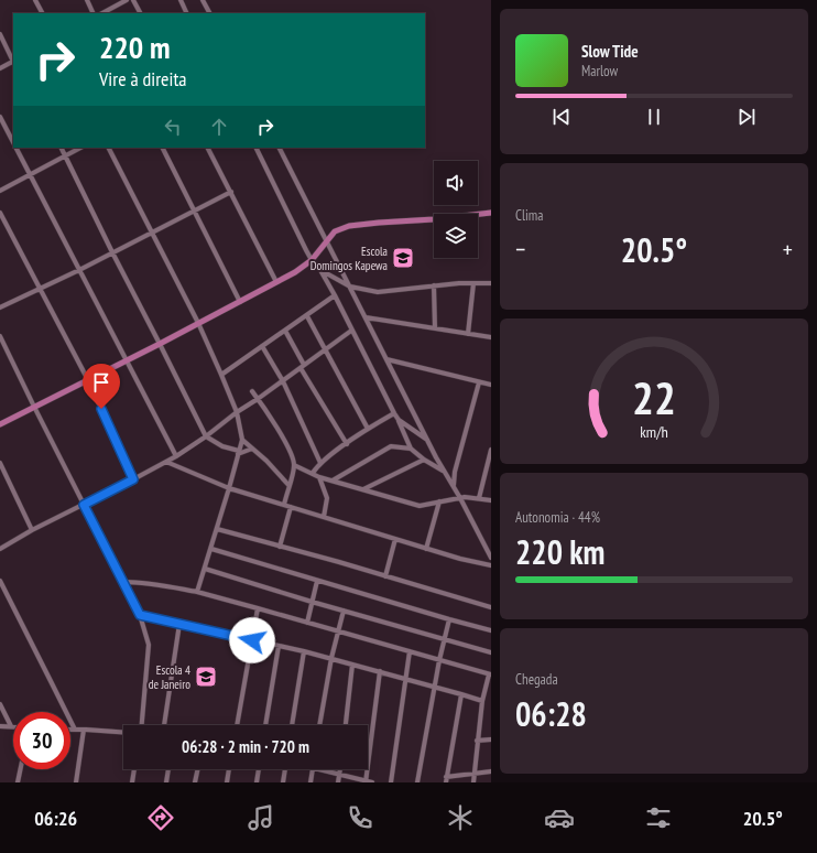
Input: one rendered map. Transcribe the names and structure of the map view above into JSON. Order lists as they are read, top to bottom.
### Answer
{
  "places": {
    "school or university": ["Escola Domingos Kapewa", "Escola 4 de Janeiro"]
  },
  "page": {
    "turn": ["220 m", "Vire à direita"],
    "song": ["Slow Tide", "Marlow"],
    "tile": [
      "Clima",
      ["Autonomia · 44%", "220 km"],
      ["Chegada", "06:28"]
    ],
    "heat": ["−", "20.5°", "+"],
    "limit": "30",
    "trip": "06:28 · 2 min · 720 m",
    "tabs": ["06:26", "20.5°"],
    "gauge": ["22", "km/h"]
  }
}
